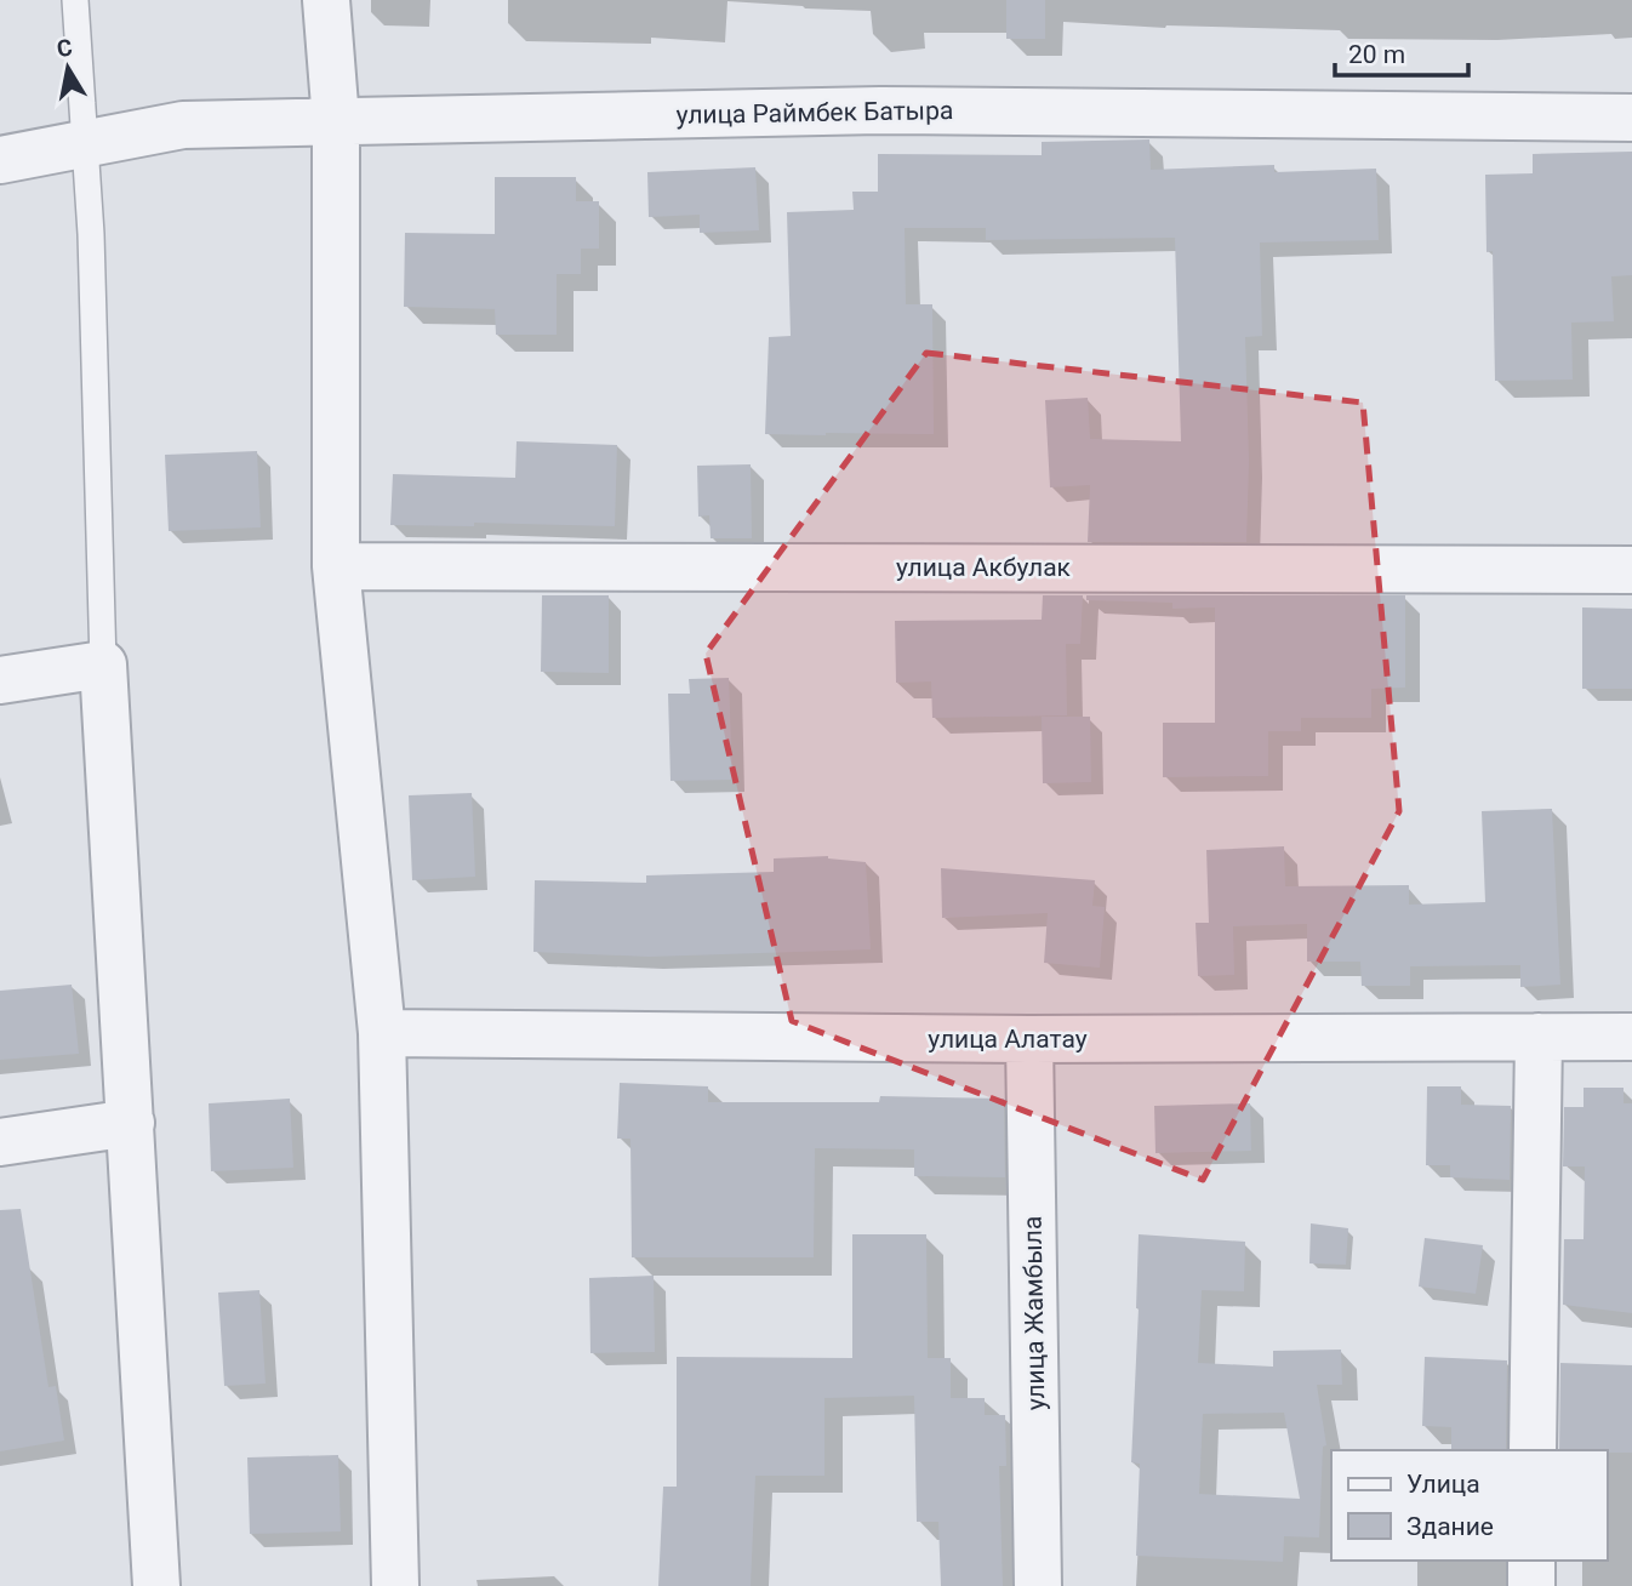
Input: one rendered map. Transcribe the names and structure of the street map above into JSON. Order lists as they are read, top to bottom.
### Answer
{
  "streets": {
    "street": [
      "улица Раймбек Батыра",
      "улица Акбулак",
      "улица Алатау",
      "улица Жамбыла"
    ]
  },
  "crossings": [
    ["улица Алатау", "улица Жамбыла"]
  ],
  "legend": ["Улица", "Здание"],
  "scale_bar": "20 m",
  "north": "top"
}
